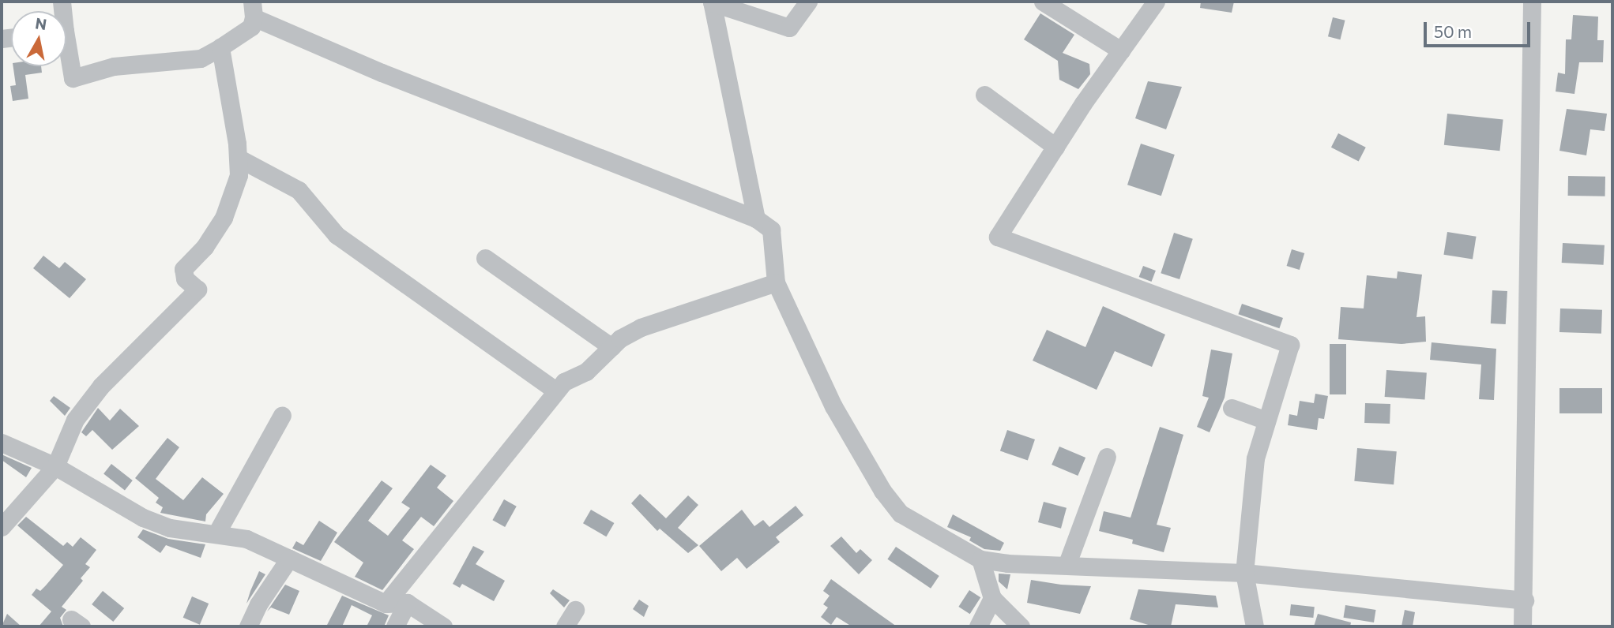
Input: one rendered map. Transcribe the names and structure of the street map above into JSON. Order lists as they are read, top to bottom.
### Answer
{
  "scale_bar": "50 m",
  "north": "top"
}
